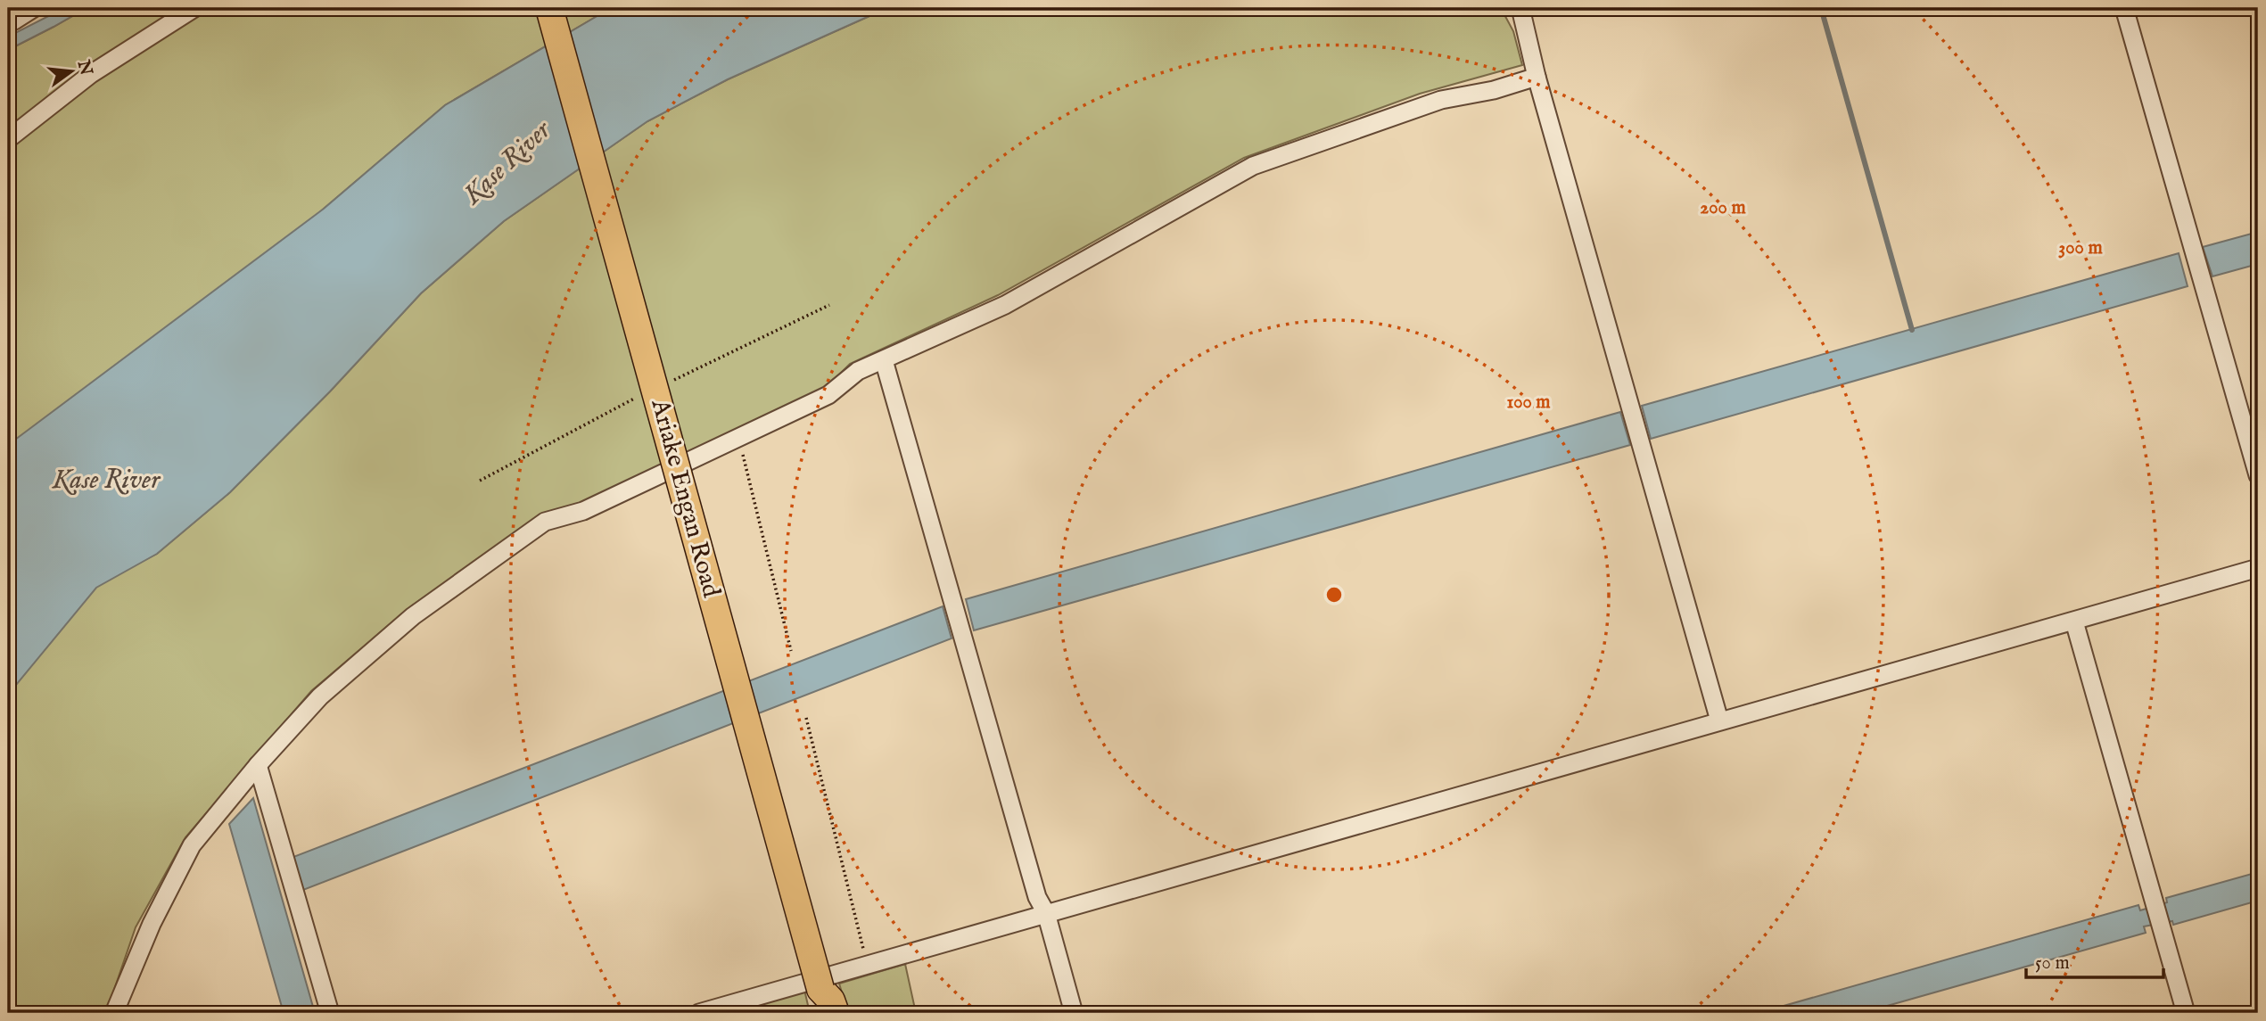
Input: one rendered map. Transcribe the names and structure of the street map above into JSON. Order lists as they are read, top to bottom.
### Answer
{
  "streets": {
    "highway": ["Ariake Engan Road"]
  },
  "water": ["Kase River"],
  "scale_bar": "50 m",
  "north": "right",
  "rings": ["200 m", "300 m", "100 m"]
}
